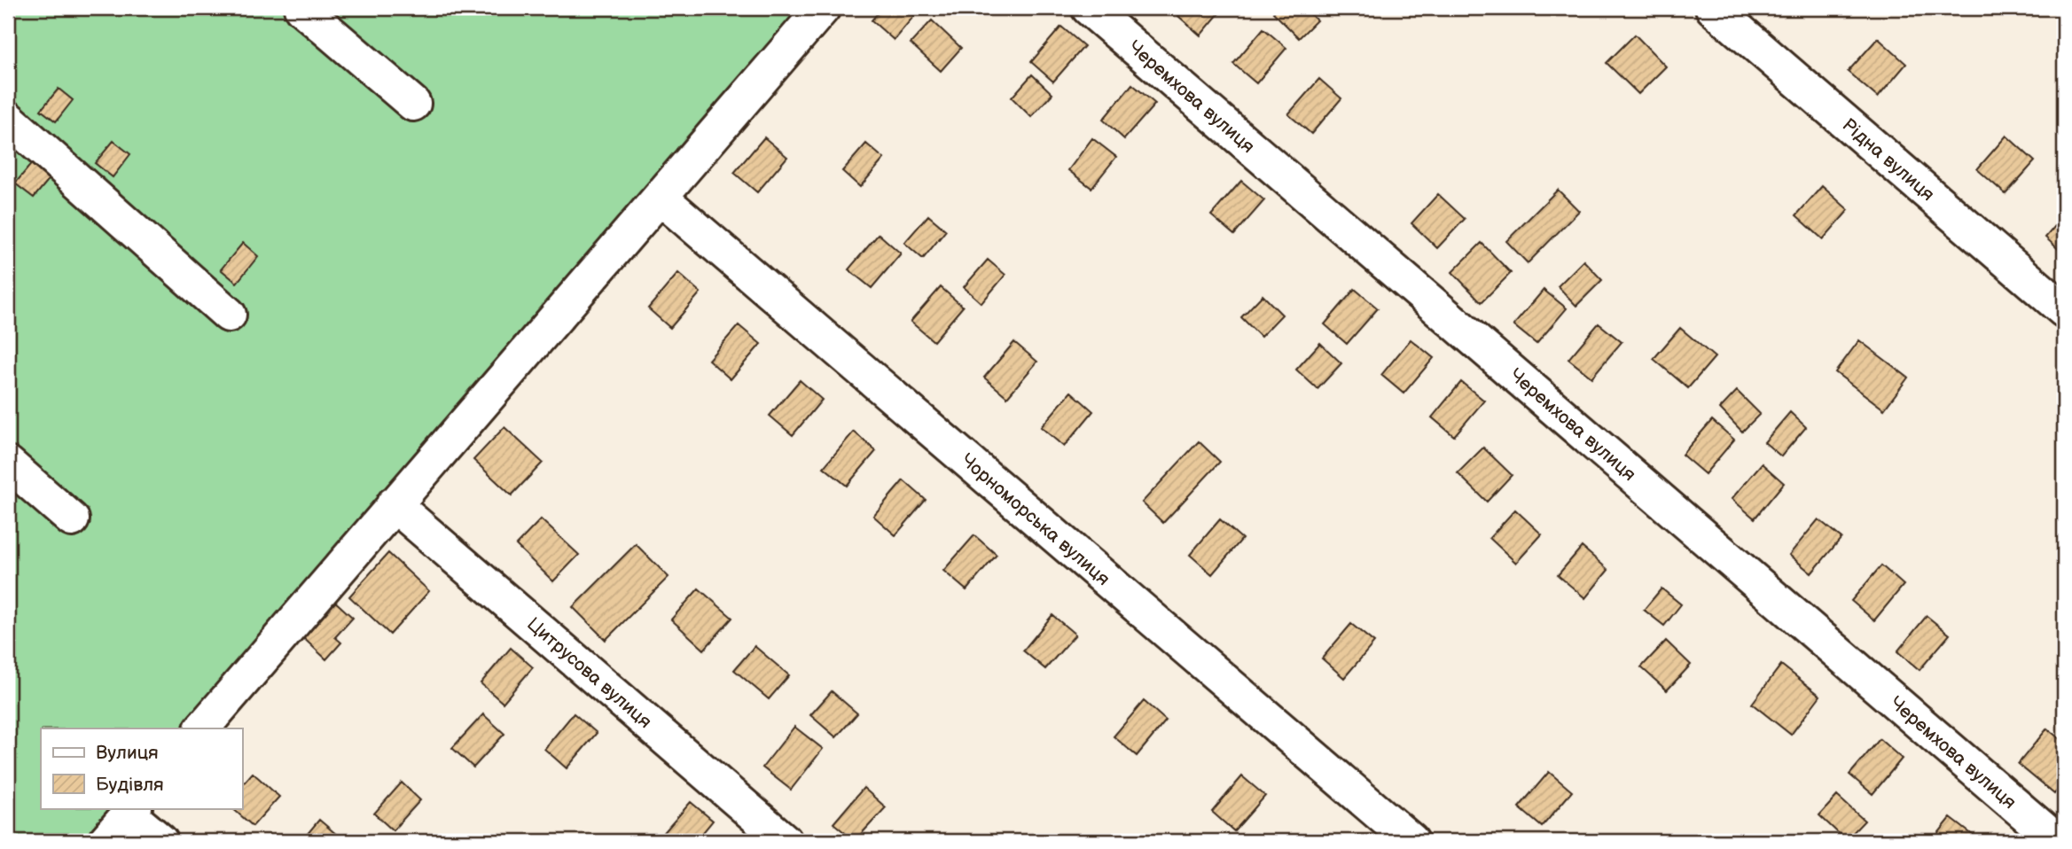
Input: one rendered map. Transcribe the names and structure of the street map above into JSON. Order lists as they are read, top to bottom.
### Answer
{
  "streets": {
    "street": [
      "Черемхова вулиця",
      "Рідна вулиця",
      "Чорноморська вулиця",
      "Цитрусова вулиця"
    ]
  },
  "legend": ["Вулиця", "Будівля"]
}
